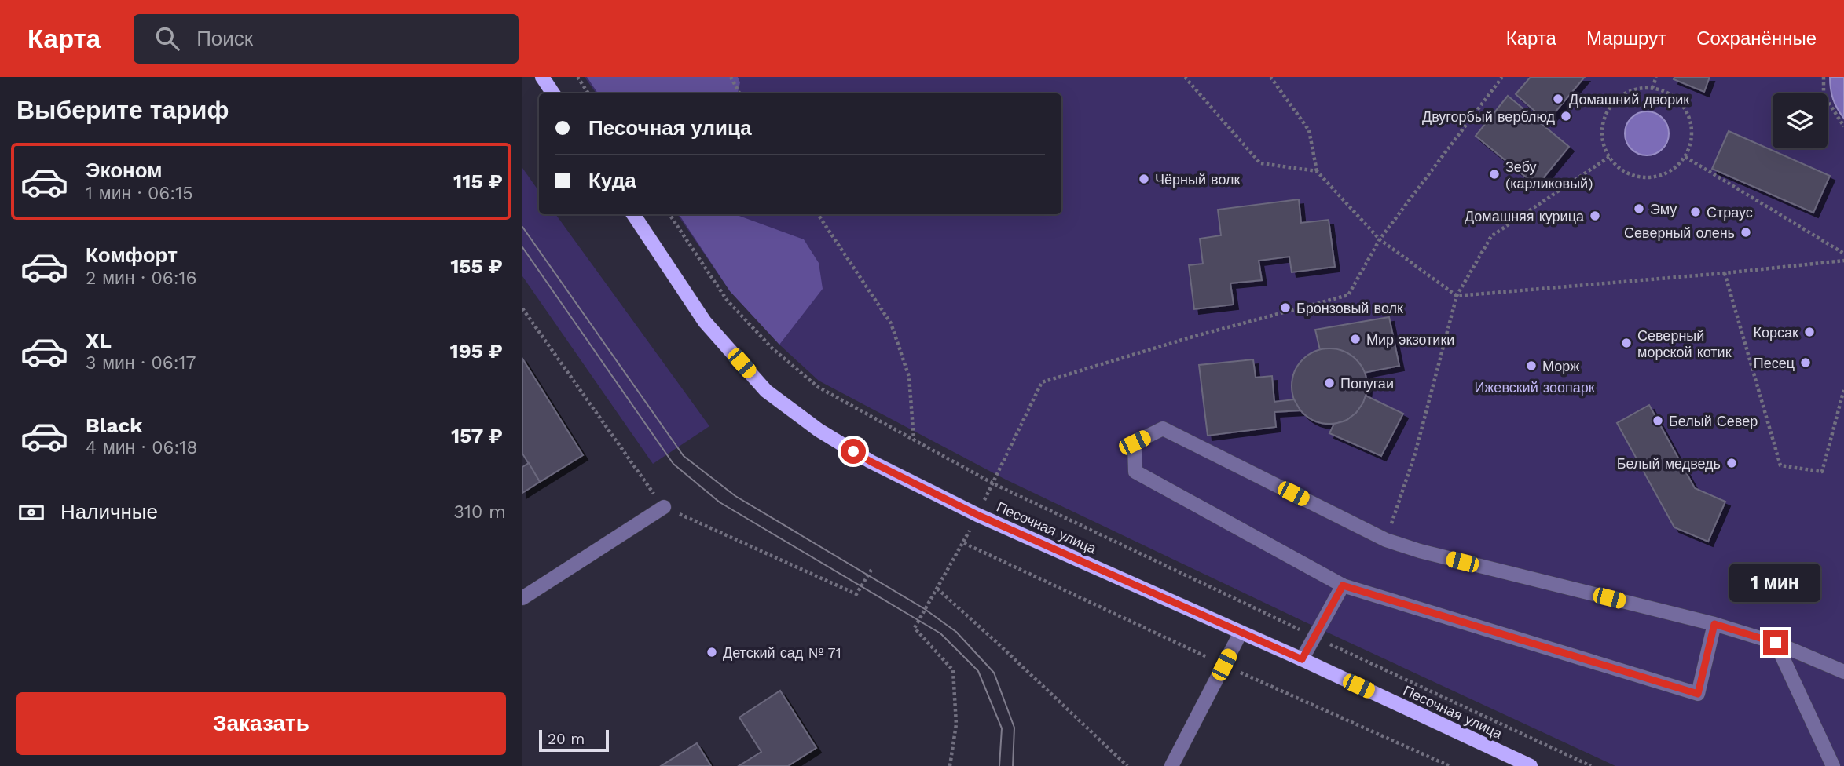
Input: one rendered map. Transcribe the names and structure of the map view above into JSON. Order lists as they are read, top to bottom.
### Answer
{
  "streets": {
    "main road": ["Песочная улица"]
  },
  "parks": ["Ижевский зоопарк"],
  "places": [
    "Домашний дворик",
    "Двугорбый верблюд",
    "Зебу (карликовый)",
    "Чёрный волк",
    "Эму",
    "Страус",
    "Домашняя курица",
    "Северный олень",
    "Бронзовый волк",
    "Корсак",
    "Мир экзотики",
    "Северный морской котик",
    "Песец",
    "Морж",
    "Попугаи",
    "Белый Север",
    "Белый медведь",
    "Детский сад № 71"
  ],
  "scale_bar": "20 m",
  "page": {
    "header": "Карта",
    "search": "Поиск",
    "nav": ["Карта", "Маршрут", "Сохранённые"],
    "heading": "Выберите тариф",
    "banner": ["Песочная улица", "Куда"],
    "list": [
      {
        "name": "Эконом",
        "note": "1 мин · 06:15",
        "value": "115 ₽"
      },
      {
        "name": "Комфорт",
        "note": "2 мин · 06:16",
        "value": "155 ₽"
      },
      {
        "name": "XL",
        "note": "3 мин · 06:17",
        "value": "195 ₽"
      },
      {
        "name": "Black",
        "note": "4 мин · 06:18",
        "value": "157 ₽"
      }
    ],
    "pay": ["Наличные", "310 m"],
    "bubble": "1 мин",
    "buttons": "Заказать",
    "scale": "20 m"
  }
}
